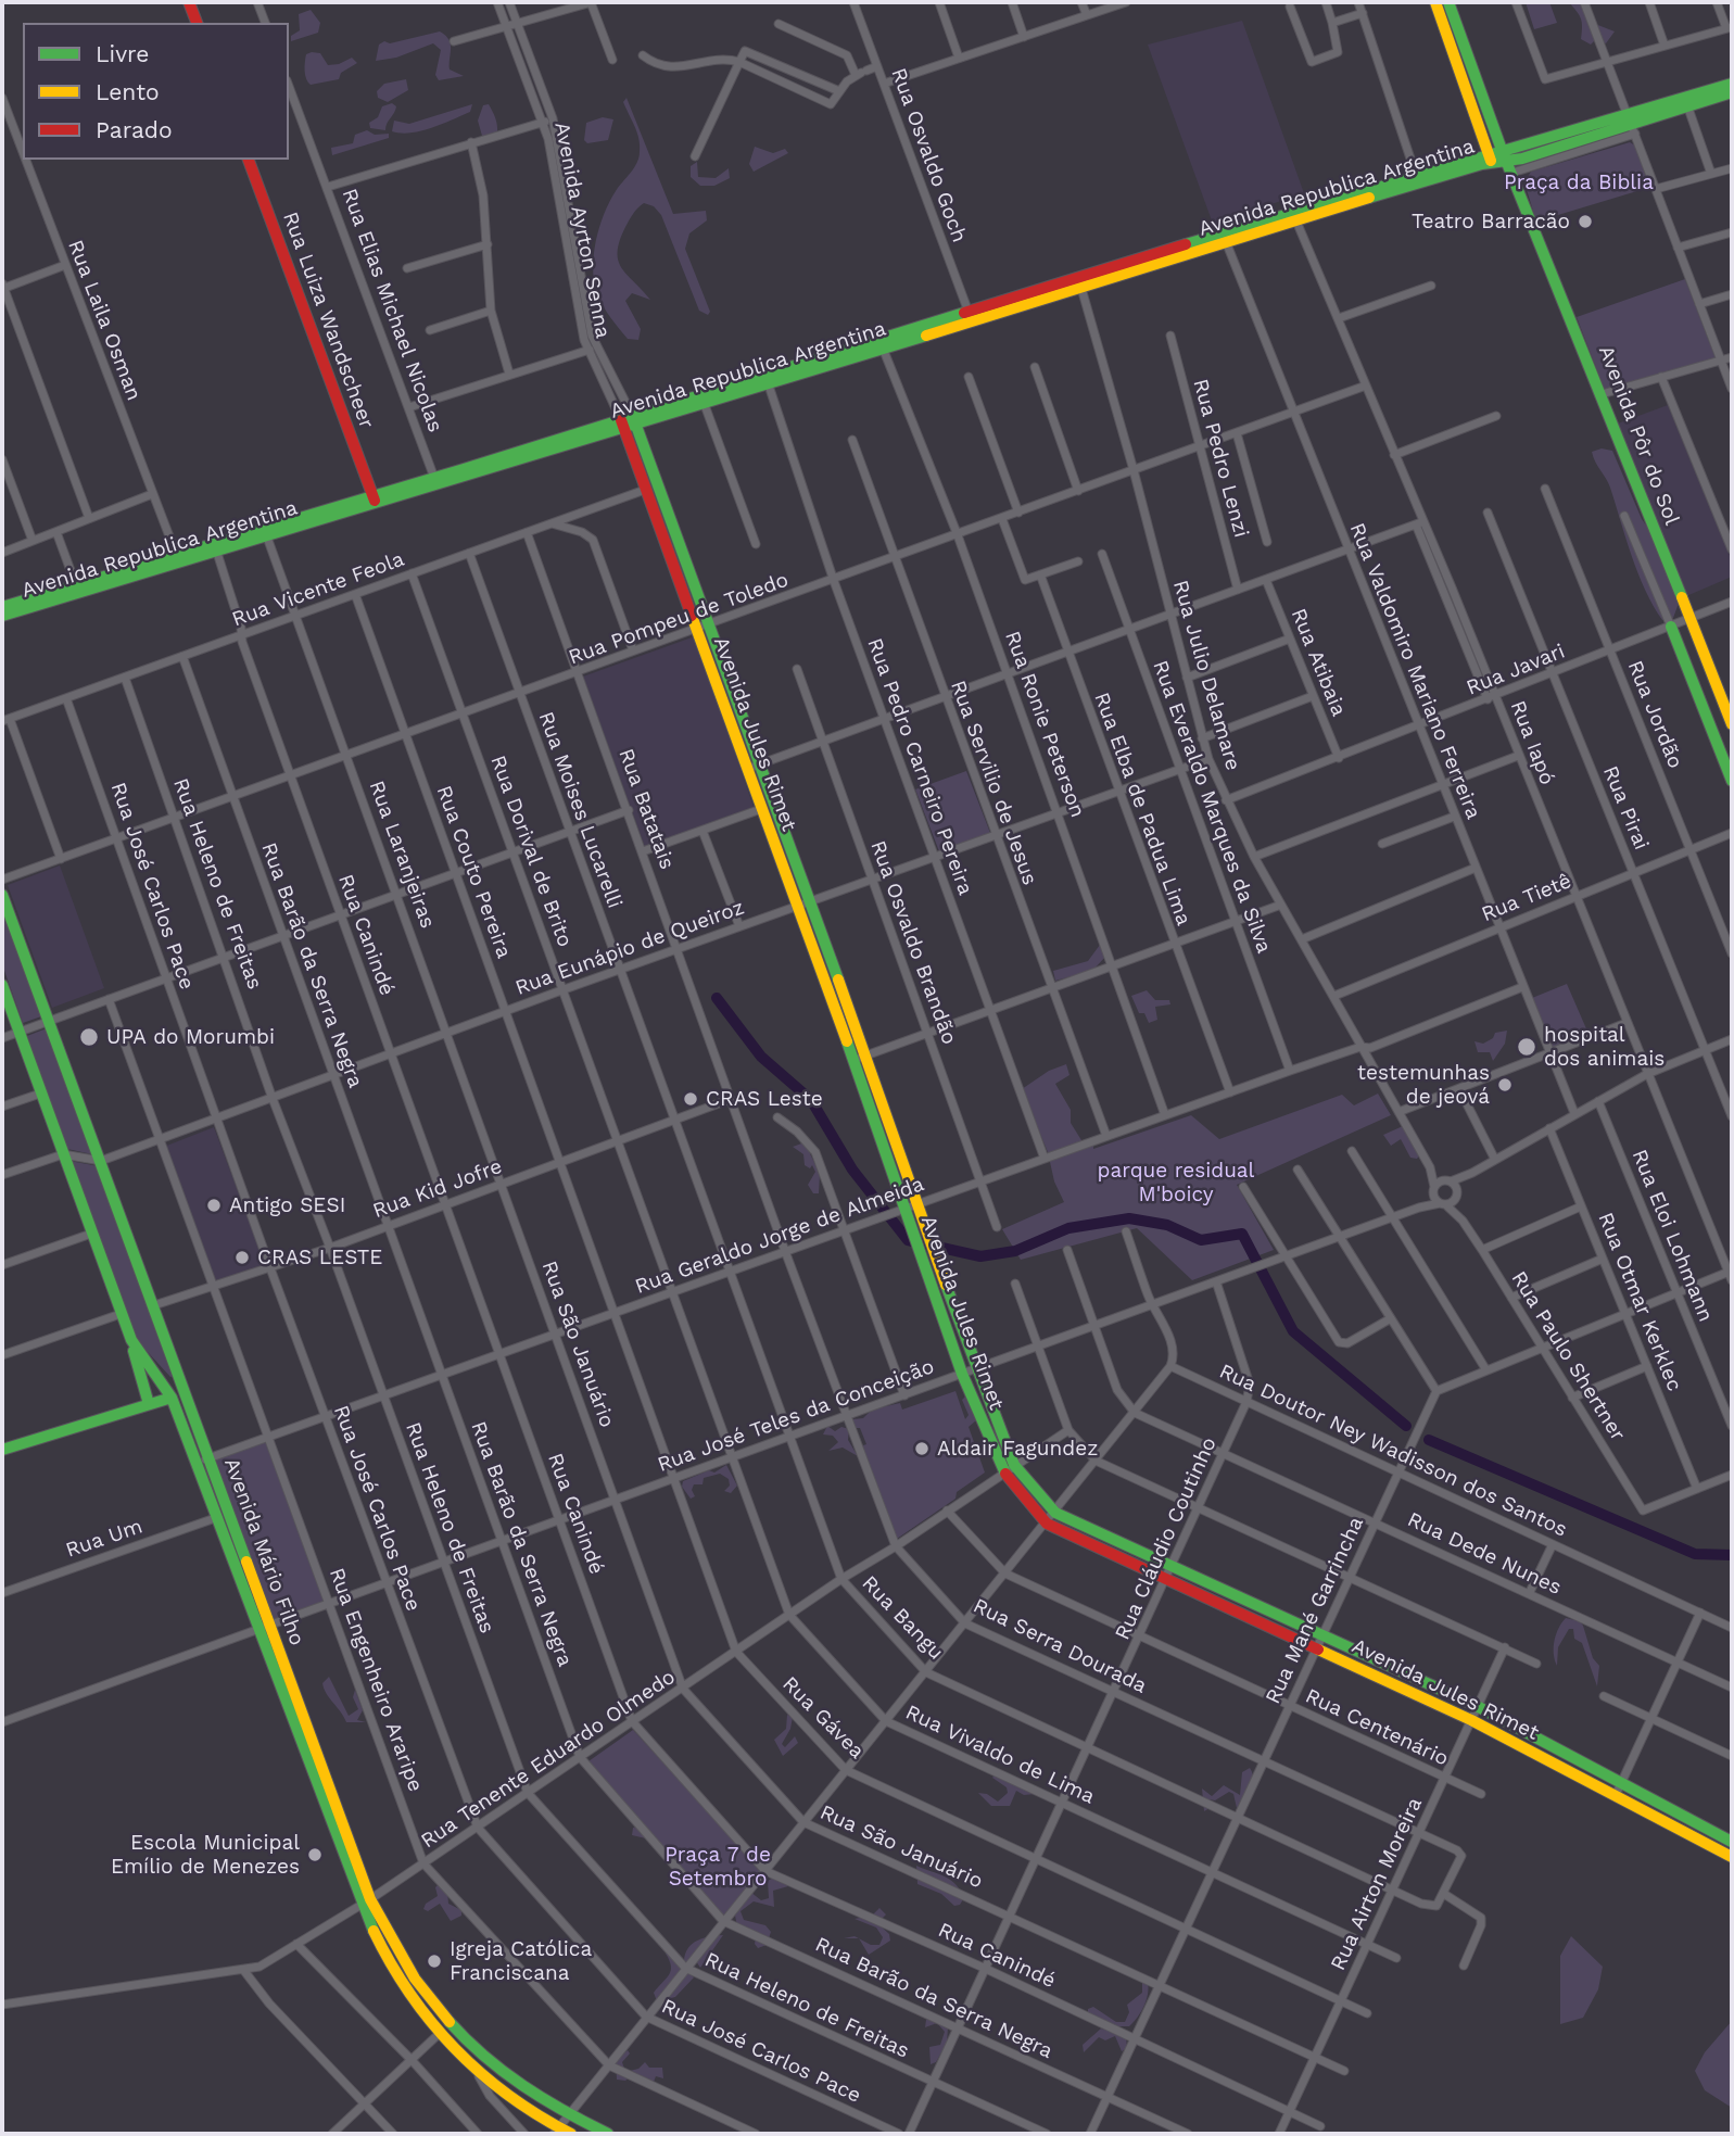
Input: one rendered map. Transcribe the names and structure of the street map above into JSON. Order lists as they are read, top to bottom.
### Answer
{
  "streets": {
    "main road": [
      "Avenida Republica Argentina",
      "Rua Luiza Wandscheer",
      "Avenida Pôr do Sol",
      "Avenida Jules Rimet",
      "Avenida Mário Filho"
    ],
    "street": [
      "Rua Osvaldo Goch",
      "Avenida Ayrton Senna",
      "Rua Elias Michael Nicolas",
      "Rua Laila Osman",
      "Rua Pedro Lenzi",
      "Rua Vicente Feola",
      "Rua Pompeu de Toledo",
      "Rua Atibaia",
      "Rua Javari",
      "Rua Valdomiro Mariano Ferreira",
      "Rua Julio Delamare",
      "Rua Jordão",
      "Rua Ronie Peterson",
      "Rua Iapó",
      "Rua Pedro Carneiro Pereira",
      "Rua Servilio de Jesus",
      "Rua Everaldo Marques da Silva",
      "Rua Pirai",
      "Rua Batatais",
      "Rua Elba de Padua Lima",
      "Rua Moises Lucarelli",
      "Rua Dorival de Brito",
      "Rua Laranjeiras",
      "Rua Couto Pereira",
      "Rua Heleno de Freitas",
      "Rua José Carlos Pace",
      "Rua Tietê",
      "Rua Canindé",
      "Rua Osvaldo Brandão",
      "Rua Eunápio de Queiroz",
      "Rua Barão da Serra Negra",
      "Rua Kid Jofre",
      "Rua Geraldo Jorge de Almeida",
      "Rua Eloi Lohmann",
      "Rua Otmar Kerklec",
      "Rua São Januário",
      "Rua Paulo Shertner",
      "Rua José Teles da Conceição",
      "Rua Doutor Ney Wadisson dos Santos",
      "Rua Um",
      "Rua Cláudio Coutinho",
      "Rua Dede Nunes",
      "Rua Mané Garrincha",
      "Rua Bangu",
      "Rua Serra Dourada",
      "Rua Engenheiro Araripe",
      "Rua Gávea",
      "Rua Centenário",
      "Rua Vivaldo de Lima",
      "Rua Tenente Eduardo Olmedo",
      "Rua Airton Moreira"
    ]
  },
  "crossings": [
    ["Rua Osvaldo Goch", "Avenida Republica Argentina"],
    ["Avenida Republica Argentina", "Avenida Ayrton Senna"],
    ["Avenida Republica Argentina", "Rua Elias Michael Nicolas"],
    ["Avenida Republica Argentina", "Rua Laila Osman"],
    ["Avenida Republica Argentina", "Rua Luiza Wandscheer"],
    ["Avenida Republica Argentina", "Avenida Pôr do Sol"],
    ["Avenida Republica Argentina", "Rua Valdomiro Mariano Ferreira"],
    ["Avenida Republica Argentina", "Rua Julio Delamare"],
    ["Avenida Republica Argentina", "Rua Ronie Peterson"],
    ["Avenida Republica Argentina", "Avenida Jules Rimet"],
    ["Avenida Republica Argentina", "Rua Iapó"],
    ["Avenida Republica Argentina", "Rua Pedro Carneiro Pereira"],
    ["Avenida Republica Argentina", "Rua Laranjeiras"],
    ["Avenida Republica Argentina", "Rua Canindé"],
    ["Avenida Ayrton Senna", "Avenida Jules Rimet"],
    ["Avenida Pôr do Sol", "Rua Javari"],
    ["Rua Pedro Lenzi", "Rua Pompeu de Toledo"],
    ["Rua Vicente Feola", "Avenida Jules Rimet"],
    ["Rua Vicente Feola", "Rua Batatais"],
    ["Rua Vicente Feola", "Rua Moises Lucarelli"],
    ["Rua Vicente Feola", "Rua Dorival de Brito"],
    ["Rua Vicente Feola", "Rua Laranjeiras"],
    ["Rua Vicente Feola", "Rua Couto Pereira"],
    ["Rua Vicente Feola", "Rua Heleno de Freitas"],
    ["Rua Vicente Feola", "Rua José Carlos Pace"],
    ["Rua Vicente Feola", "Rua Canindé"],
    ["Rua Vicente Feola", "Rua Barão da Serra Negra"],
    ["Rua Pompeu de Toledo", "Rua Valdomiro Mariano Ferreira"],
    ["Rua Pompeu de Toledo", "Rua Julio Delamare"],
    ["Rua Pompeu de Toledo", "Rua Ronie Peterson"],
    ["Rua Pompeu de Toledo", "Avenida Jules Rimet"],
    ["Rua Pompeu de Toledo", "Rua Iapó"],
    ["Rua Pompeu de Toledo", "Rua Pedro Carneiro Pereira"],
    ["Rua Pompeu de Toledo", "Rua Servilio de Jesus"],
    ["Rua Pompeu de Toledo", "Rua Batatais"],
    ["Rua Pompeu de Toledo", "Rua Moises Lucarelli"],
    ["Rua Pompeu de Toledo", "Rua Dorival de Brito"],
    ["Rua Pompeu de Toledo", "Rua Laranjeiras"],
    ["Rua Pompeu de Toledo", "Rua Couto Pereira"],
    ["Rua Pompeu de Toledo", "Rua Heleno de Freitas"],
    ["Rua Pompeu de Toledo", "Rua José Carlos Pace"],
    ["Rua Pompeu de Toledo", "Rua Canindé"],
    ["Rua Pompeu de Toledo", "Rua Barão da Serra Negra"],
    ["Rua Atibaia", "Rua Javari"],
    ["Rua Javari", "Rua Valdomiro Mariano Ferreira"],
    ["Rua Javari", "Rua Julio Delamare"],
    ["Rua Javari", "Rua Jordão"],
    ["Rua Javari", "Rua Iapó"],
    ["Rua Javari", "Rua Pirai"],
    ["Rua Valdomiro Mariano Ferreira", "Rua Tietê"],
    ["Rua Valdomiro Mariano Ferreira", "Rua Geraldo Jorge de Almeida"],
    ["Rua Julio Delamare", "Rua Tietê"],
    ["Rua Julio Delamare", "Rua Eunápio de Queiroz"],
    ["Rua Julio Delamare", "Rua Geraldo Jorge de Almeida"],
    ["Rua Julio Delamare", "Rua Paulo Shertner"],
    ["Rua Julio Delamare", "Rua José Teles da Conceição"],
    ["Rua Jordão", "Rua Tietê"],
    ["Rua Ronie Peterson", "Rua Eunápio de Queiroz"],
    ["Rua Ronie Peterson", "Rua Geraldo Jorge de Almeida"],
    ["Avenida Jules Rimet", "Rua Eunápio de Queiroz"],
    ["Avenida Jules Rimet", "Rua Geraldo Jorge de Almeida"],
    ["Avenida Jules Rimet", "Rua José Teles da Conceição"],
    ["Avenida Jules Rimet", "Rua Cláudio Coutinho"],
    ["Avenida Jules Rimet", "Rua Mané Garrincha"],
    ["Avenida Jules Rimet", "Rua Tenente Eduardo Olmedo"],
    ["Avenida Jules Rimet", "Rua Airton Moreira"],
    ["Rua Iapó", "Rua Tietê"],
    ["Rua Pedro Carneiro Pereira", "Rua Eunápio de Queiroz"],
    ["Rua Pedro Carneiro Pereira", "Rua Geraldo Jorge de Almeida"],
    ["Rua Servilio de Jesus", "Rua Eunápio de Queiroz"],
    ["Rua Servilio de Jesus", "Rua Geraldo Jorge de Almeida"],
    ["Rua Everaldo Marques da Silva", "Rua Eunápio de Queiroz"],
    ["Rua Everaldo Marques da Silva", "Rua Geraldo Jorge de Almeida"],
    ["Rua Pirai", "Rua Tietê"],
    ["Rua Batatais", "Rua Eunápio de Queiroz"],
    ["Rua Batatais", "Rua Kid Jofre"],
    ["Rua Batatais", "Rua Serra Dourada"],
    ["Rua Elba de Padua Lima", "Rua Eunápio de Queiroz"],
    ["Rua Elba de Padua Lima", "Rua Geraldo Jorge de Almeida"],
    ["Rua Moises Lucarelli", "Rua Eunápio de Queiroz"],
    ["Rua Moises Lucarelli", "Rua Kid Jofre"],
    ["Rua Moises Lucarelli", "Rua Bangu"],
    ["Rua Dorival de Brito", "Rua Eunápio de Queiroz"],
    ["Rua Dorival de Brito", "Rua Kid Jofre"],
    ["Rua Dorival de Brito", "Rua Vivaldo de Lima"],
    ["Rua Laranjeiras", "Rua Eunápio de Queiroz"],
    ["Rua Laranjeiras", "Rua Kid Jofre"],
    ["Rua Laranjeiras", "Rua São Januário"],
    ["Rua Couto Pereira", "Rua Eunápio de Queiroz"],
    ["Rua Couto Pereira", "Rua Kid Jofre"],
    ["Rua Couto Pereira", "Rua Gávea"],
    ["Rua Heleno de Freitas", "Rua Eunápio de Queiroz"],
    ["Rua Heleno de Freitas", "Rua Kid Jofre"],
    ["Rua Heleno de Freitas", "Rua Geraldo Jorge de Almeida"],
    ["Rua Heleno de Freitas", "Rua José Teles da Conceição"],
    ["Rua Heleno de Freitas", "Rua Cláudio Coutinho"],
    ["Rua Heleno de Freitas", "Rua Tenente Eduardo Olmedo"],
    ["Rua José Carlos Pace", "Rua Eunápio de Queiroz"],
    ["Rua José Carlos Pace", "Rua Kid Jofre"],
    ["Rua José Carlos Pace", "Rua Geraldo Jorge de Almeida"],
    ["Rua José Carlos Pace", "Rua José Teles da Conceição"],
    ["Rua José Carlos Pace", "Rua Tenente Eduardo Olmedo"],
    ["Rua Canindé", "Rua Eunápio de Queiroz"],
    ["Rua Canindé", "Rua Kid Jofre"],
    ["Rua Canindé", "Rua Geraldo Jorge de Almeida"],
    ["Rua Canindé", "Rua José Teles da Conceição"],
    ["Rua Canindé", "Rua Cláudio Coutinho"],
    ["Rua Canindé", "Rua Mané Garrincha"],
    ["Rua Canindé", "Rua Tenente Eduardo Olmedo"],
    ["Rua Canindé", "Rua Airton Moreira"],
    ["Rua Osvaldo Brandão", "Rua Eunápio de Queiroz"],
    ["Rua Osvaldo Brandão", "Rua Geraldo Jorge de Almeida"],
    ["Rua Eunápio de Queiroz", "Rua Barão da Serra Negra"],
    ["Rua Eunápio de Queiroz", "Avenida Mário Filho"],
    ["Rua Eunápio de Queiroz", "Rua Engenheiro Araripe"],
    ["Rua Barão da Serra Negra", "Rua Kid Jofre"],
    ["Rua Barão da Serra Negra", "Rua Geraldo Jorge de Almeida"],
    ["Rua Barão da Serra Negra", "Rua José Teles da Conceição"],
    ["Rua Barão da Serra Negra", "Rua Cláudio Coutinho"],
    ["Rua Barão da Serra Negra", "Rua Mané Garrincha"],
    ["Rua Barão da Serra Negra", "Rua Tenente Eduardo Olmedo"],
    ["Rua Kid Jofre", "Rua São Januário"],
    ["Rua Kid Jofre", "Avenida Mário Filho"],
    ["Rua Kid Jofre", "Rua Bangu"],
    ["Rua Kid Jofre", "Rua Serra Dourada"],
    ["Rua Kid Jofre", "Rua Engenheiro Araripe"],
    ["Rua Kid Jofre", "Rua Gávea"],
    ["Rua Kid Jofre", "Rua Vivaldo de Lima"],
    ["Rua Geraldo Jorge de Almeida", "Rua São Januário"],
    ["Rua Geraldo Jorge de Almeida", "Avenida Mário Filho"],
    ["Rua Geraldo Jorge de Almeida", "Rua Bangu"],
    ["Rua Geraldo Jorge de Almeida", "Rua Serra Dourada"],
    ["Rua Geraldo Jorge de Almeida", "Rua Engenheiro Araripe"],
    ["Rua Geraldo Jorge de Almeida", "Rua Gávea"],
    ["Rua Geraldo Jorge de Almeida", "Rua Vivaldo de Lima"],
    ["Rua Otmar Kerklec", "Rua Paulo Shertner"],
    ["Rua São Januário", "Rua José Teles da Conceição"],
    ["Rua São Januário", "Rua Cláudio Coutinho"],
    ["Rua São Januário", "Rua Mané Garrincha"],
    ["Rua São Januário", "Rua Tenente Eduardo Olmedo"],
    ["Rua São Januário", "Rua Airton Moreira"],
    ["Rua Paulo Shertner", "Rua José Teles da Conceição"],
    ["Rua José Teles da Conceição", "Rua Cláudio Coutinho"],
    ["Rua José Teles da Conceição", "Avenida Mário Filho"],
    ["Rua José Teles da Conceição", "Rua Bangu"],
    ["Rua José Teles da Conceição", "Rua Serra Dourada"],
    ["Rua José Teles da Conceição", "Rua Engenheiro Araripe"],
    ["Rua José Teles da Conceição", "Rua Gávea"],
    ["Rua José Teles da Conceição", "Rua Vivaldo de Lima"],
    ["Rua Doutor Ney Wadisson dos Santos", "Rua Cláudio Coutinho"],
    ["Rua Doutor Ney Wadisson dos Santos", "Rua Mané Garrincha"],
    ["Rua Um", "Avenida Mário Filho"],
    ["Rua Cláudio Coutinho", "Rua Dede Nunes"],
    ["Rua Cláudio Coutinho", "Rua Bangu"],
    ["Rua Cláudio Coutinho", "Rua Serra Dourada"],
    ["Rua Cláudio Coutinho", "Rua Gávea"],
    ["Rua Cláudio Coutinho", "Rua Centenário"],
    ["Rua Cláudio Coutinho", "Rua Vivaldo de Lima"],
    ["Avenida Mário Filho", "Rua Tenente Eduardo Olmedo"],
    ["Rua Dede Nunes", "Rua Mané Garrincha"],
    ["Rua Mané Garrincha", "Rua Bangu"],
    ["Rua Mané Garrincha", "Rua Serra Dourada"],
    ["Rua Mané Garrincha", "Rua Gávea"],
    ["Rua Mané Garrincha", "Rua Centenário"],
    ["Rua Mané Garrincha", "Rua Vivaldo de Lima"],
    ["Rua Bangu", "Rua Serra Dourada"],
    ["Rua Bangu", "Rua Tenente Eduardo Olmedo"],
    ["Rua Bangu", "Rua Airton Moreira"],
    ["Rua Serra Dourada", "Rua Tenente Eduardo Olmedo"],
    ["Rua Serra Dourada", "Rua Airton Moreira"],
    ["Rua Engenheiro Araripe", "Rua Tenente Eduardo Olmedo"],
    ["Rua Gávea", "Rua Tenente Eduardo Olmedo"],
    ["Rua Gávea", "Rua Airton Moreira"],
    ["Rua Centenário", "Rua Tenente Eduardo Olmedo"],
    ["Rua Centenário", "Rua Airton Moreira"],
    ["Rua Vivaldo de Lima", "Rua Tenente Eduardo Olmedo"],
    ["Rua Vivaldo de Lima", "Rua Airton Moreira"]
  ],
  "parks": ["Praça da Biblia", "parque residual M'boicy", "Praça 7 de Setembro"],
  "places": [
    "Teatro Barracão",
    "UPA do Morumbi",
    "hospital dos animais",
    "testemunhas de jeová",
    "CRAS Leste",
    "Antigo SESI",
    "CRAS LESTE",
    "Aldair Fagundez",
    "Escola Municipal Emílio de Menezes",
    "Igreja Católica Franciscana"
  ],
  "legend": ["Livre", "Lento", "Parado"]
}
